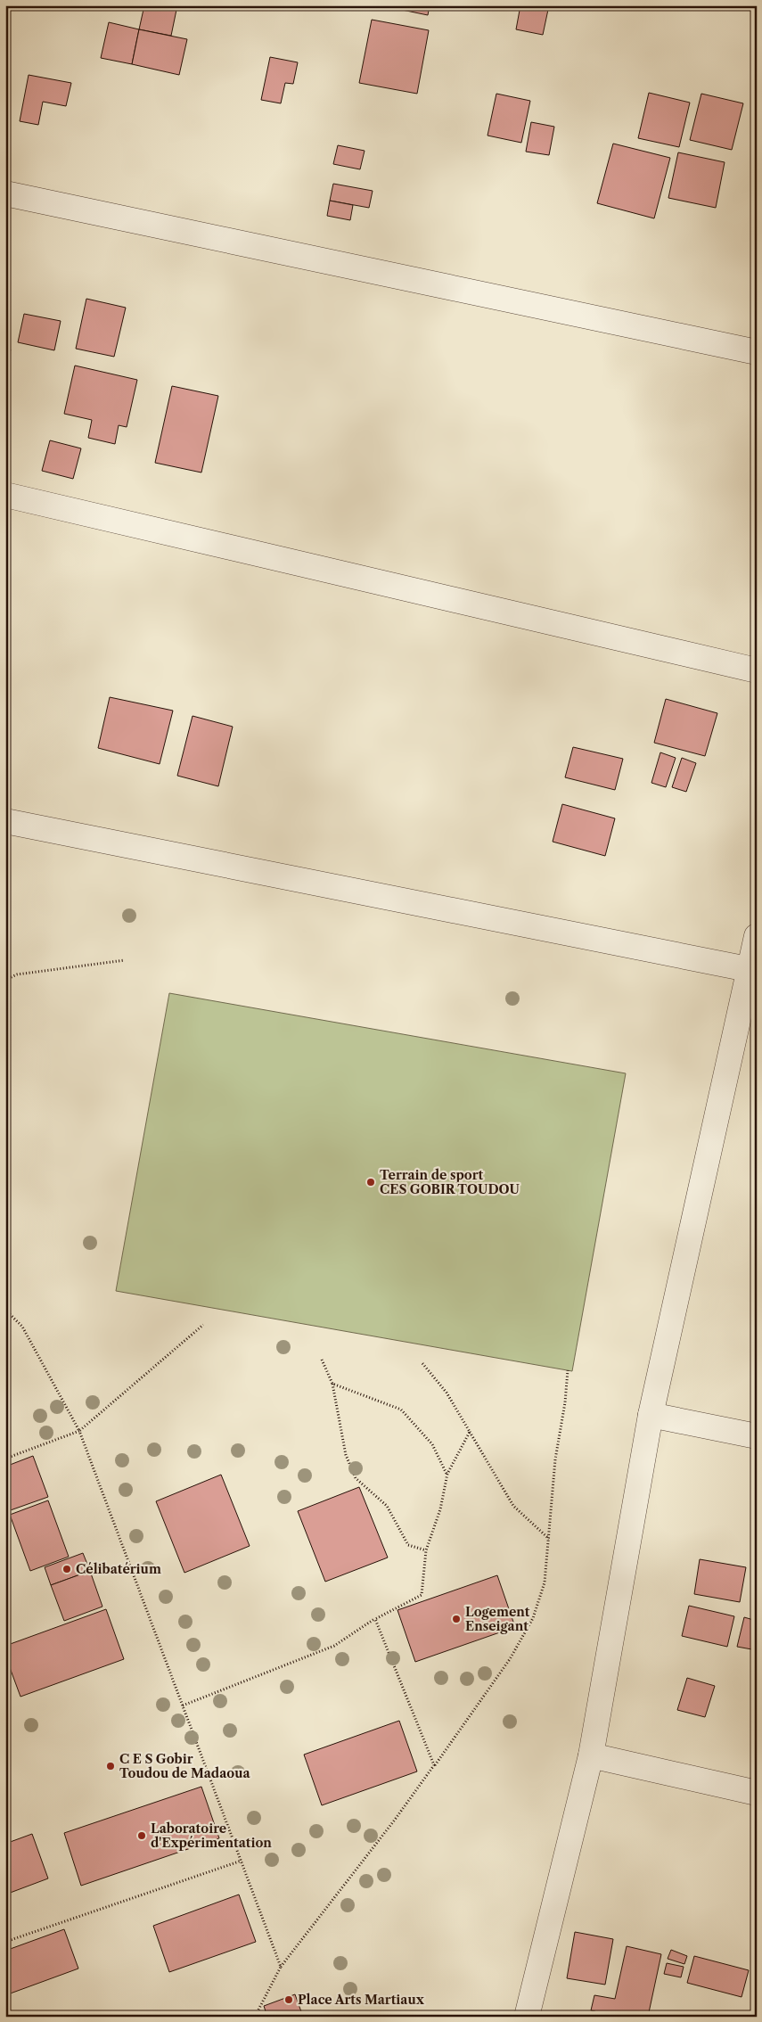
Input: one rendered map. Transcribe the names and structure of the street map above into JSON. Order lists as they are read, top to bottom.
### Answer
{
  "places": [
    "Terrain de sport CES GOBIR TOUDOU",
    "Célibatérium",
    "Logement Enseigant",
    "C E S Gobir Toudou de Madaoua",
    "Laboratoire d'Expérimentation",
    "Place Arts Martiaux"
  ]
}
